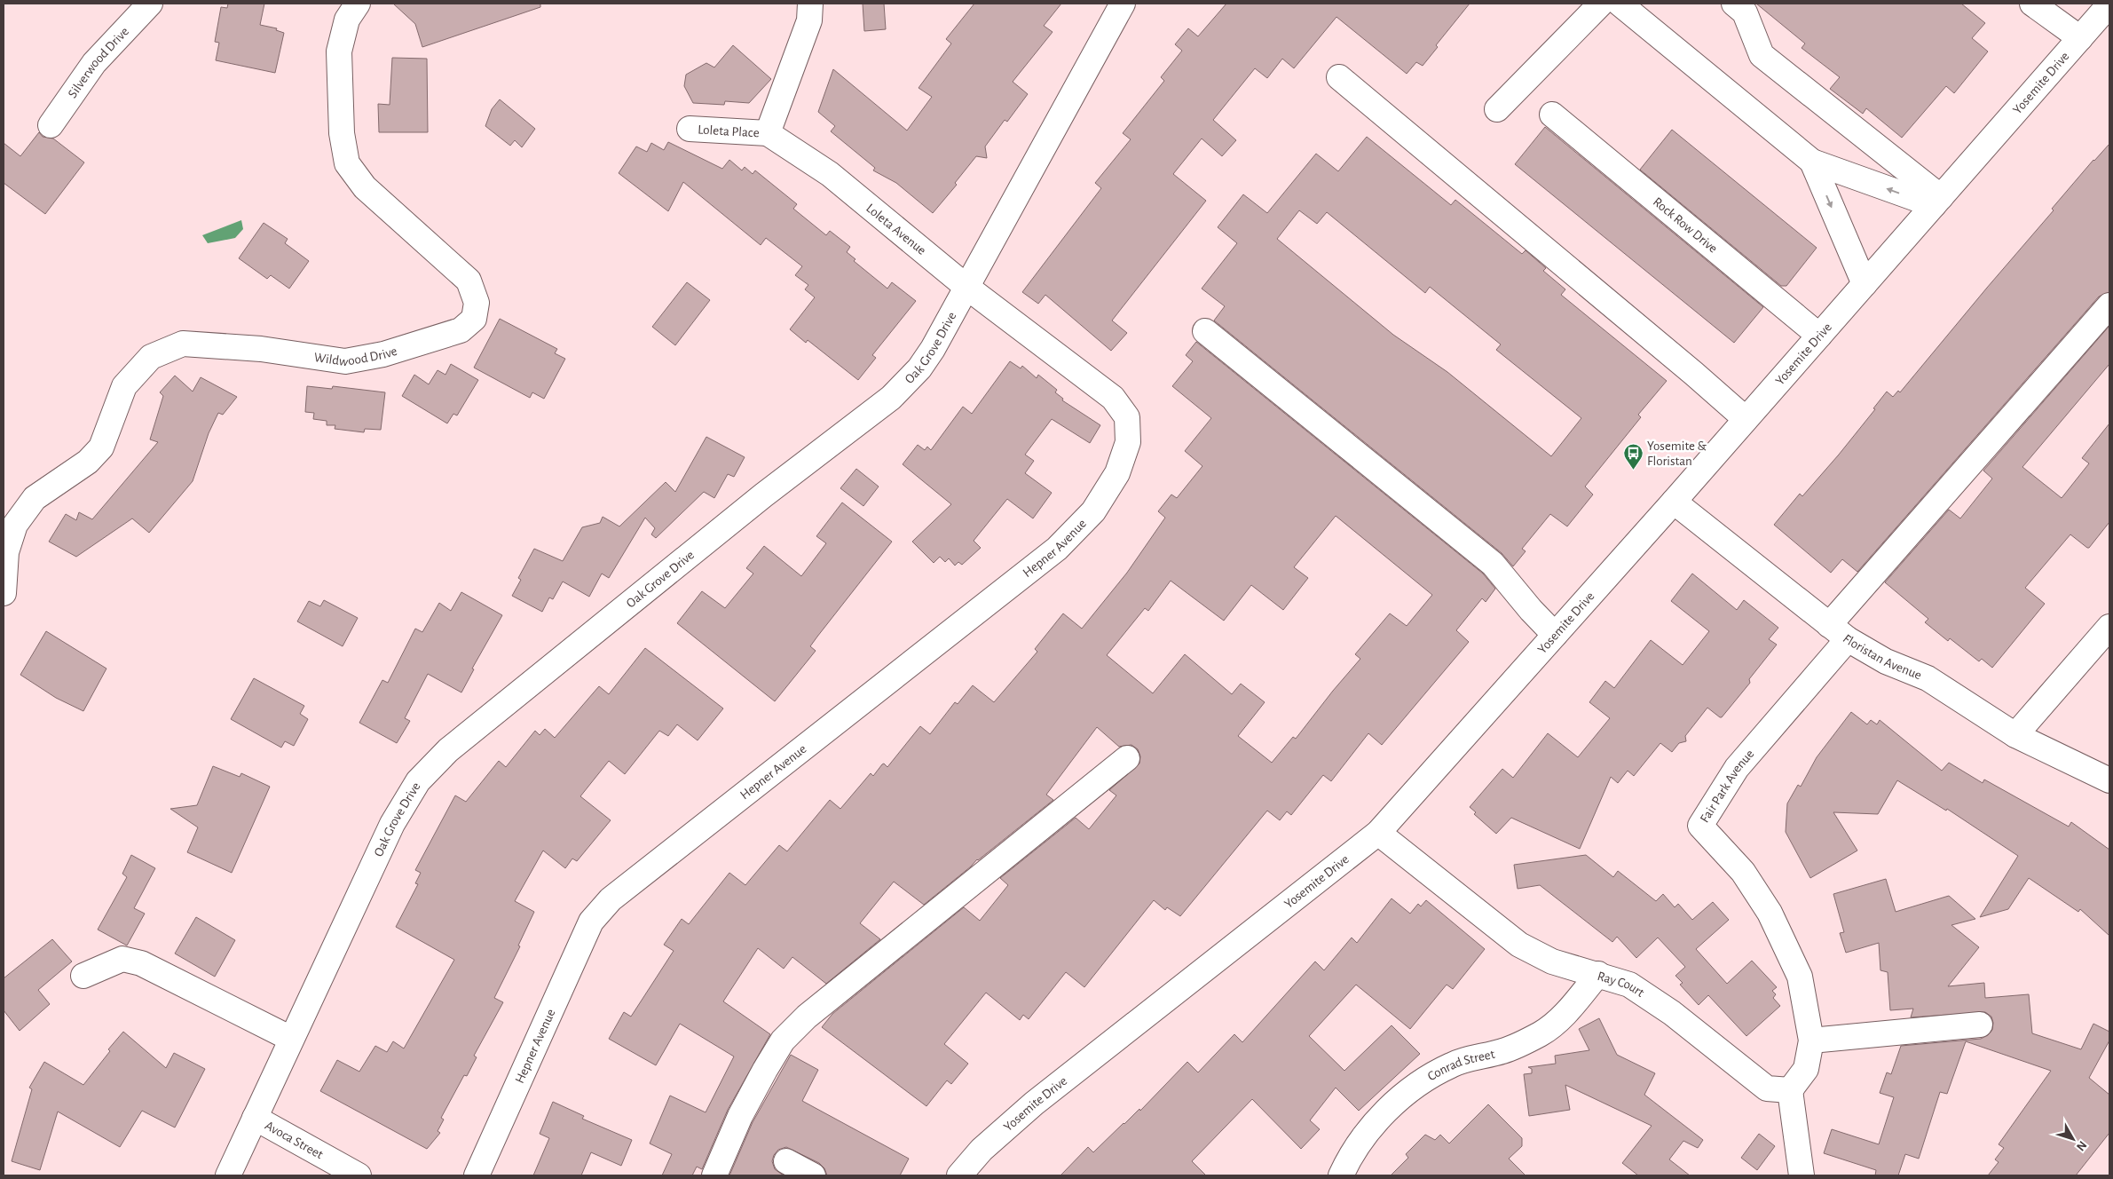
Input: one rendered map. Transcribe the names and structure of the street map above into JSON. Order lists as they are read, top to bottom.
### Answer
{
  "streets": {
    "street": [
      "Silverwood Drive",
      "Yosemite Drive",
      "Loleta Place",
      "Rock Row Drive",
      "Loleta Avenue",
      "Oak Grove Drive",
      "Wildwood Drive",
      "Hepner Avenue",
      "Floristan Avenue",
      "Fair Park Avenue",
      "Ray Court",
      "Conrad Street",
      "Avoca Street"
    ]
  },
  "crossings": [
    ["Yosemite Drive", "Rock Row Drive"],
    ["Yosemite Drive", "Floristan Avenue"],
    ["Yosemite Drive", "Ray Court"],
    ["Loleta Place", "Loleta Avenue"],
    ["Loleta Avenue", "Oak Grove Drive"],
    ["Loleta Avenue", "Hepner Avenue"],
    ["Oak Grove Drive", "Avoca Street"],
    ["Floristan Avenue", "Fair Park Avenue"],
    ["Fair Park Avenue", "Ray Court"],
    ["Ray Court", "Conrad Street"]
  ],
  "places": {
    "bus stop": ["Yosemite & Floristan"]
  },
  "north": "bottom right"
}
